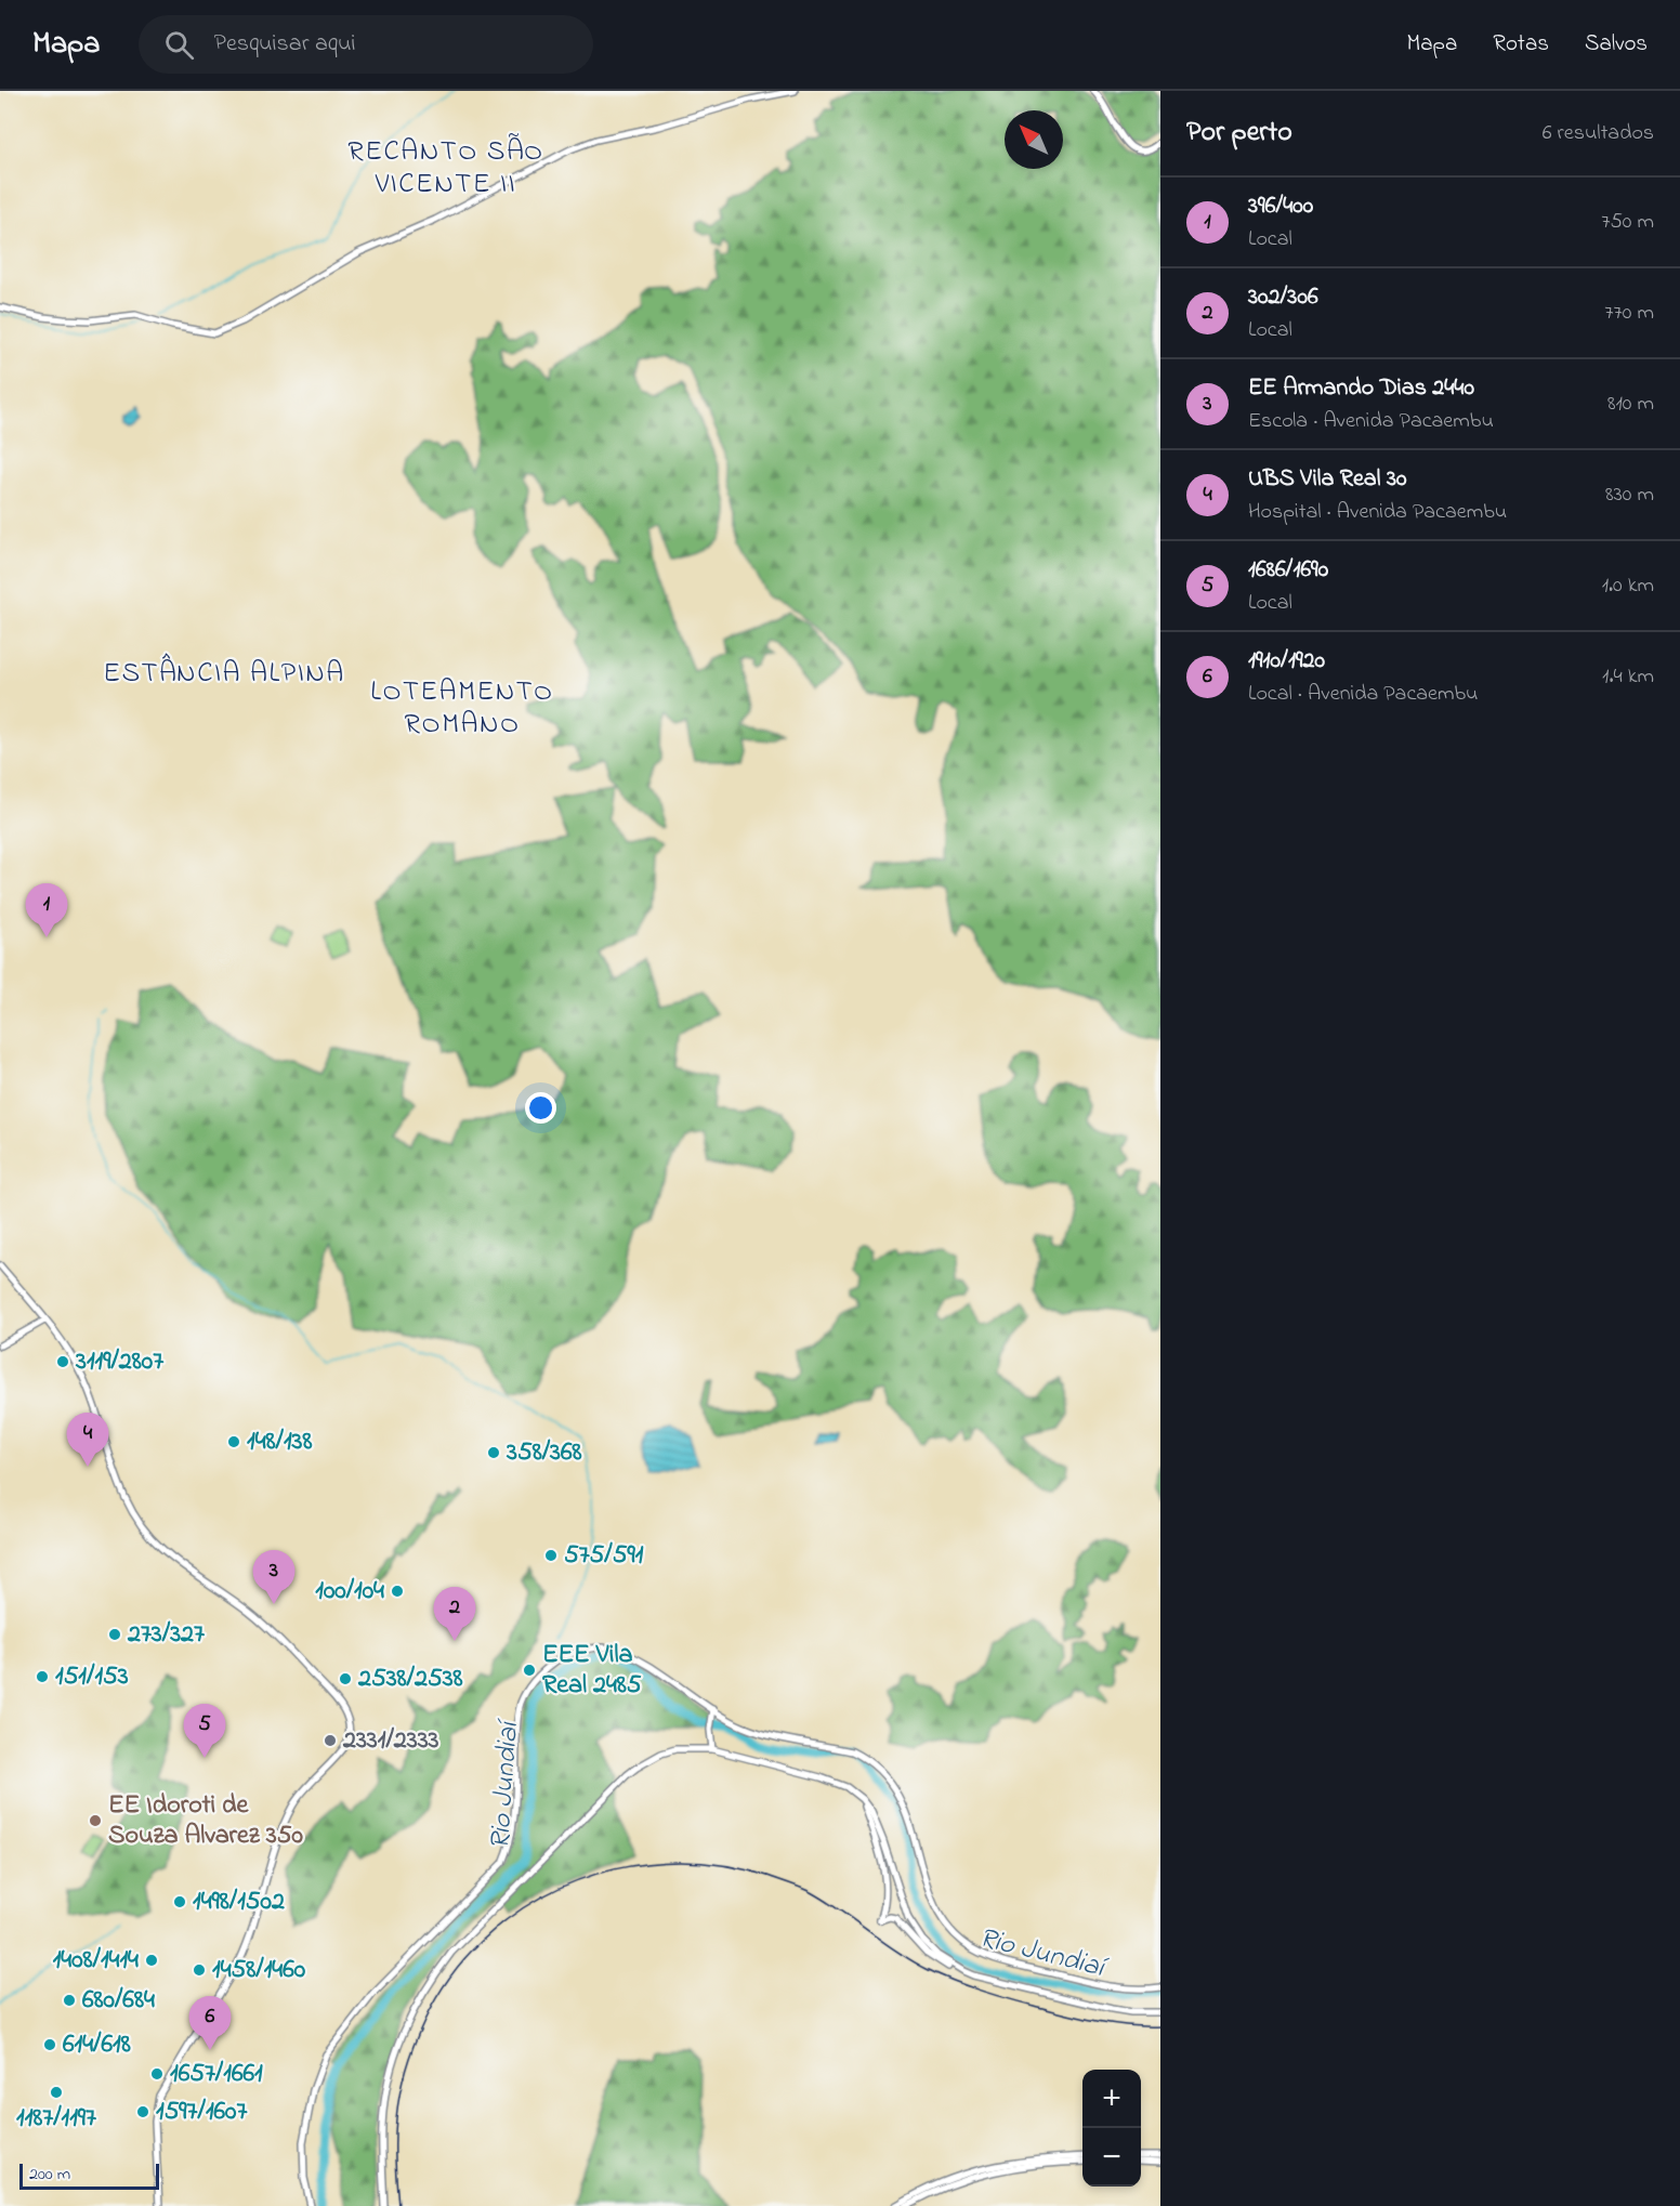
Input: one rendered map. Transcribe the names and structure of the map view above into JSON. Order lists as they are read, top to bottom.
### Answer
{
  "districts": ["RECANTO SÃO VICENTE II", "ESTÂNCIA ALPINA", "LOTEAMENTO ROMANO"],
  "water": ["Rio Jundiaí"],
  "places": [
    "3119/2807",
    "148/138",
    "358/368",
    "575/591",
    "100/104",
    "273/327",
    "EEE Vila Real 2485",
    "151/153",
    "2538/2538",
    "2331/2333",
    "EE Idoroti de Souza Alvarez 350",
    "1498/1502",
    "1408/1414",
    "1458/1460",
    "680/684",
    "614/618",
    "1657/1661",
    "1187/1197",
    "1597/1607"
  ],
  "scale_bar": "200 m",
  "north": "top left",
  "page": {
    "header": "Mapa",
    "search": "Pesquisar aqui",
    "nav": ["Mapa", "Rotas", "Salvos"],
    "heading": ["Por perto", "6 resultados"],
    "list": [
      {
        "mark": "1",
        "name": "396/400",
        "note": "Local",
        "value": "750 m"
      },
      {
        "mark": "2",
        "name": "302/306",
        "note": "Local",
        "value": "770 m"
      },
      {
        "mark": "3",
        "name": "EE Armando Dias 2440",
        "note": "Escola · Avenida Pacaembu",
        "value": "810 m"
      },
      {
        "mark": "4",
        "name": "UBS Vila Real 30",
        "note": "Hospital · Avenida Pacaembu",
        "value": "830 m"
      },
      {
        "mark": "5",
        "name": "1686/1690",
        "note": "Local",
        "value": "1.0 km"
      },
      {
        "mark": "6",
        "name": "1910/1920",
        "note": "Local · Avenida Pacaembu",
        "value": "1.4 km"
      }
    ],
    "pins": [
      "1",
      "4",
      "3",
      "2",
      "5",
      "6"
    ],
    "map_buttons": ["+", "−"],
    "scale": "200 m"
  }
}
